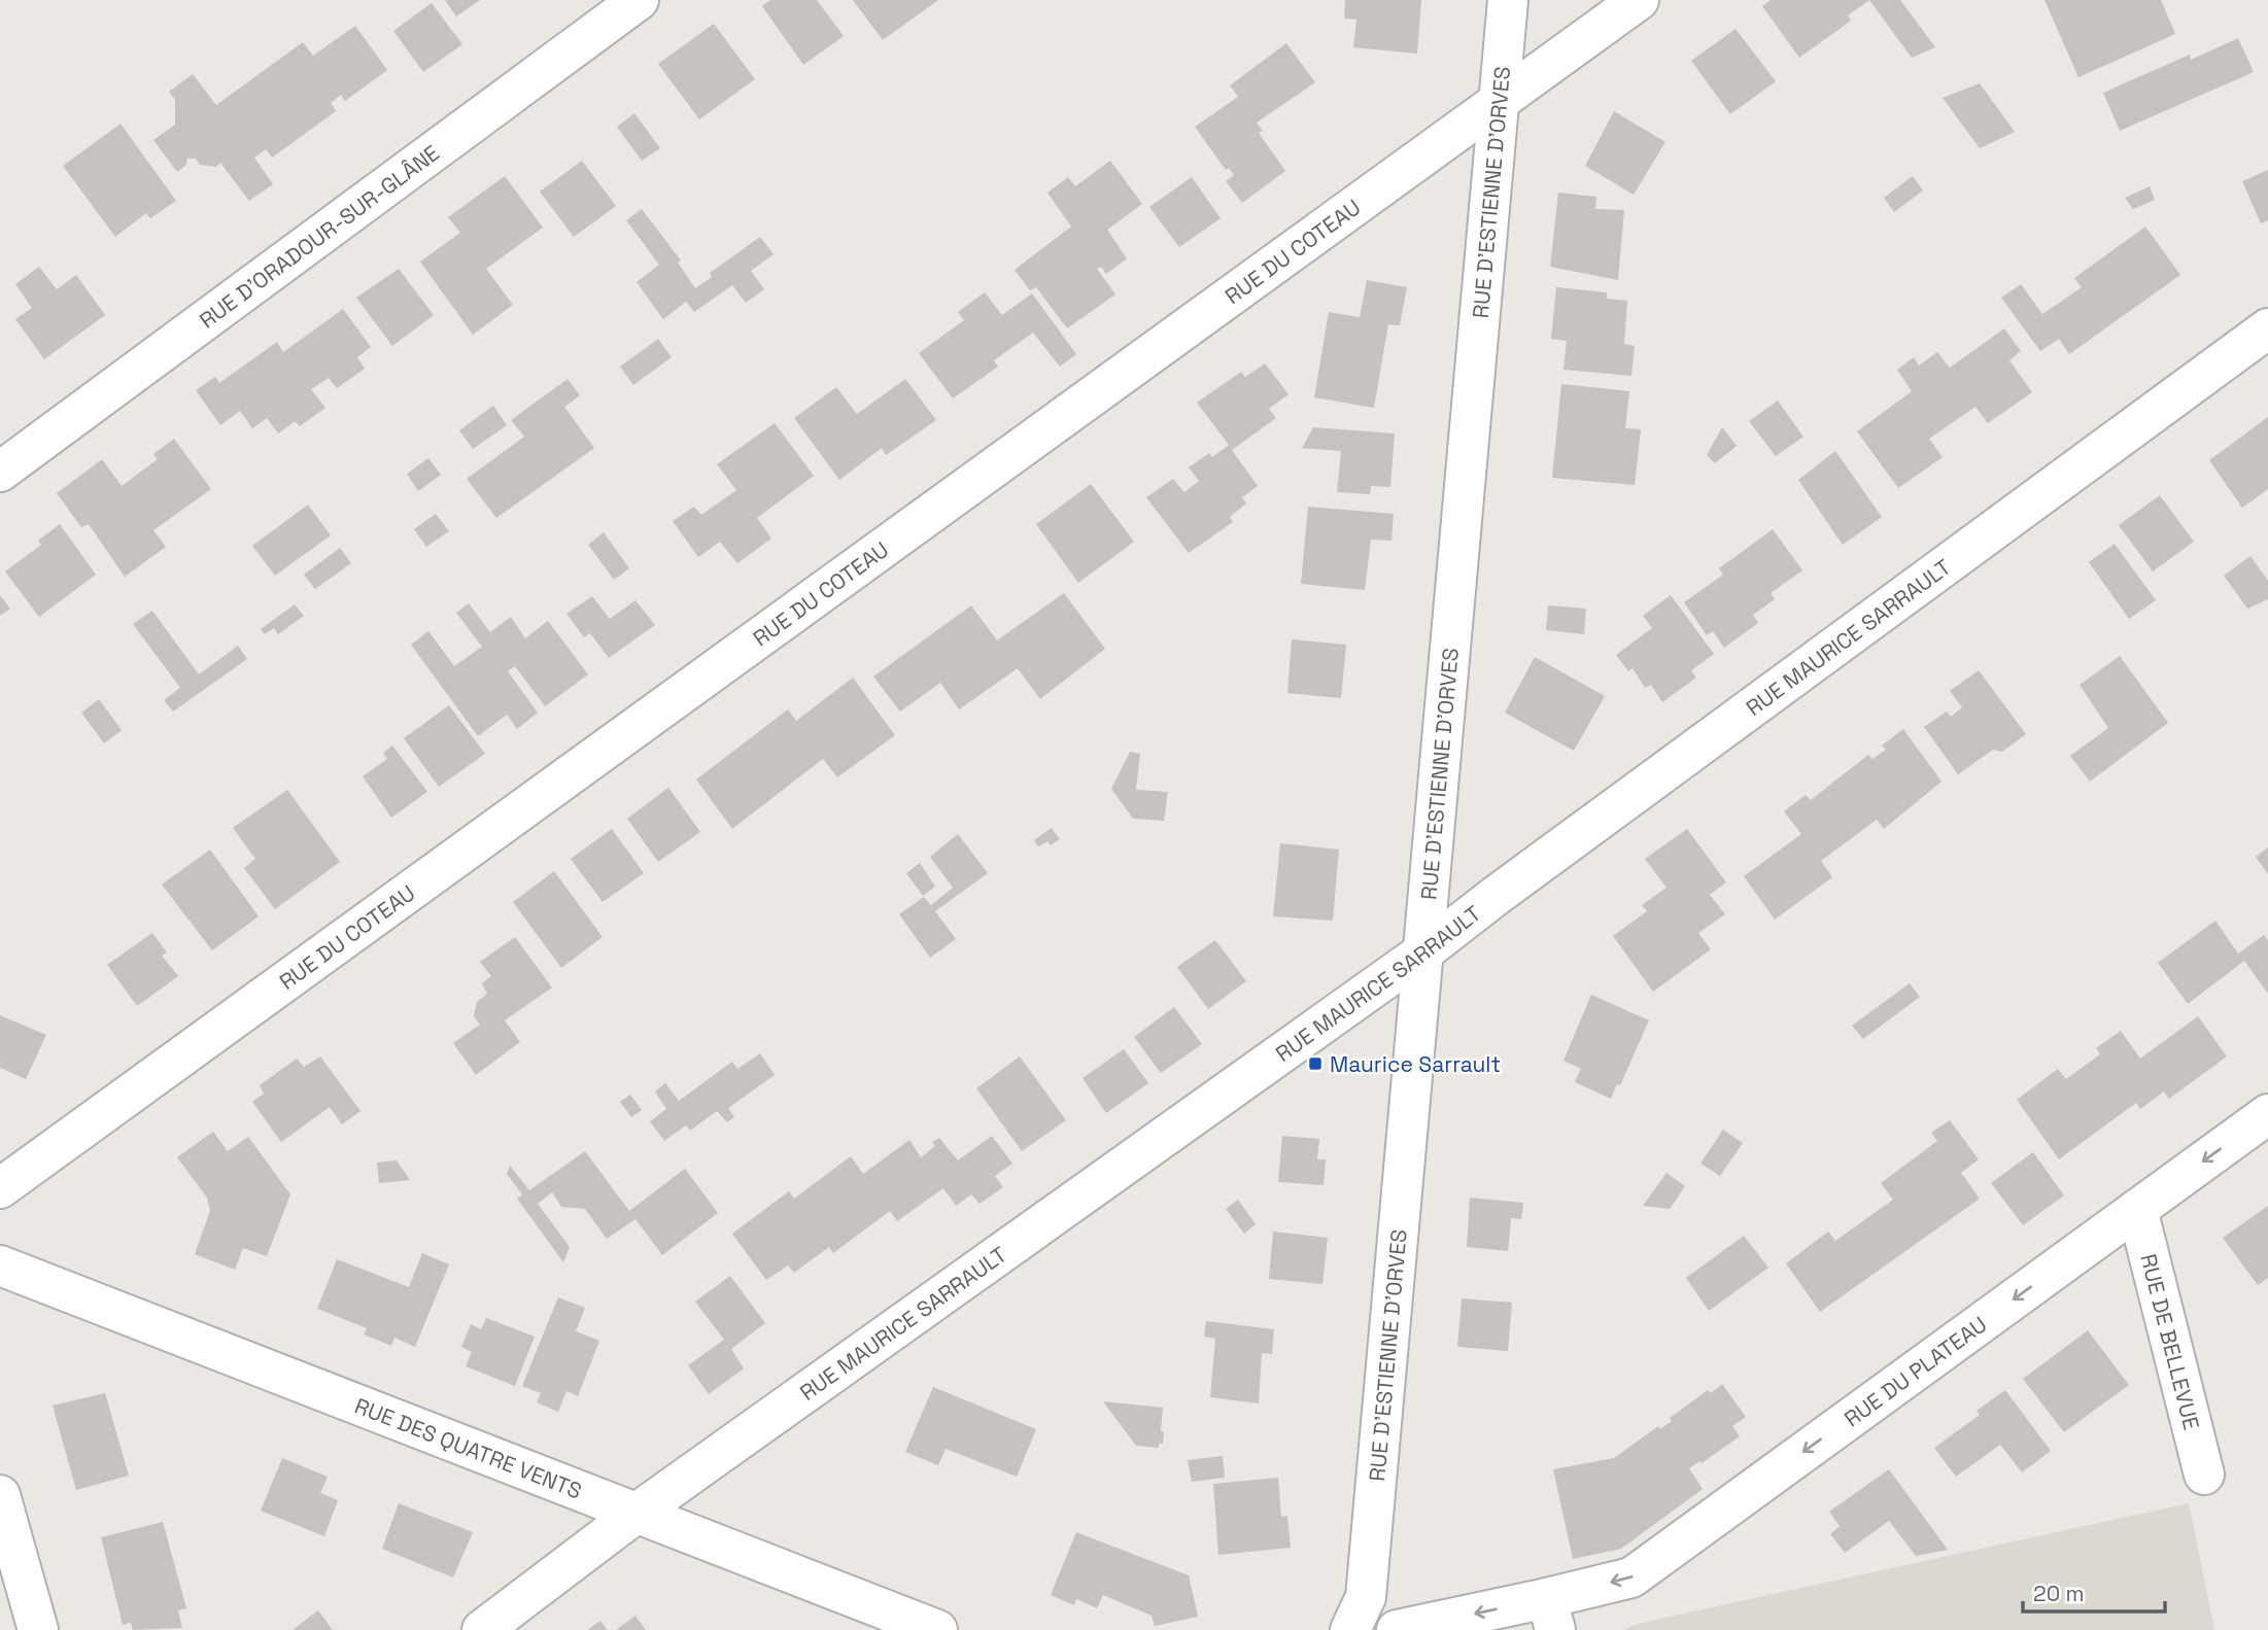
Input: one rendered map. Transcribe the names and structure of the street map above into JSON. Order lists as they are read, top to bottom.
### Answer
{
  "streets": {
    "street": [
      "RUE D'ESTIENNE D'ORVES",
      "RUE D'ORADOUR-SUR-GLÂNE",
      "RUE DU COTEAU",
      "RUE MAURICE SARRAULT",
      "RUE DE BELLEVUE",
      "RUE DU PLATEAU",
      "RUE DES QUATRE VENTS"
    ]
  },
  "crossings": [
    ["RUE D'ESTIENNE D'ORVES", "RUE DU COTEAU"],
    ["RUE D'ESTIENNE D'ORVES", "RUE MAURICE SARRAULT"],
    ["RUE MAURICE SARRAULT", "RUE DES QUATRE VENTS"],
    ["RUE DE BELLEVUE", "RUE DU PLATEAU"]
  ],
  "one_way": ["RUE DU PLATEAU"],
  "places": {
    "transit": ["Maurice Sarrault"]
  },
  "scale_bar": "20 m"
}
